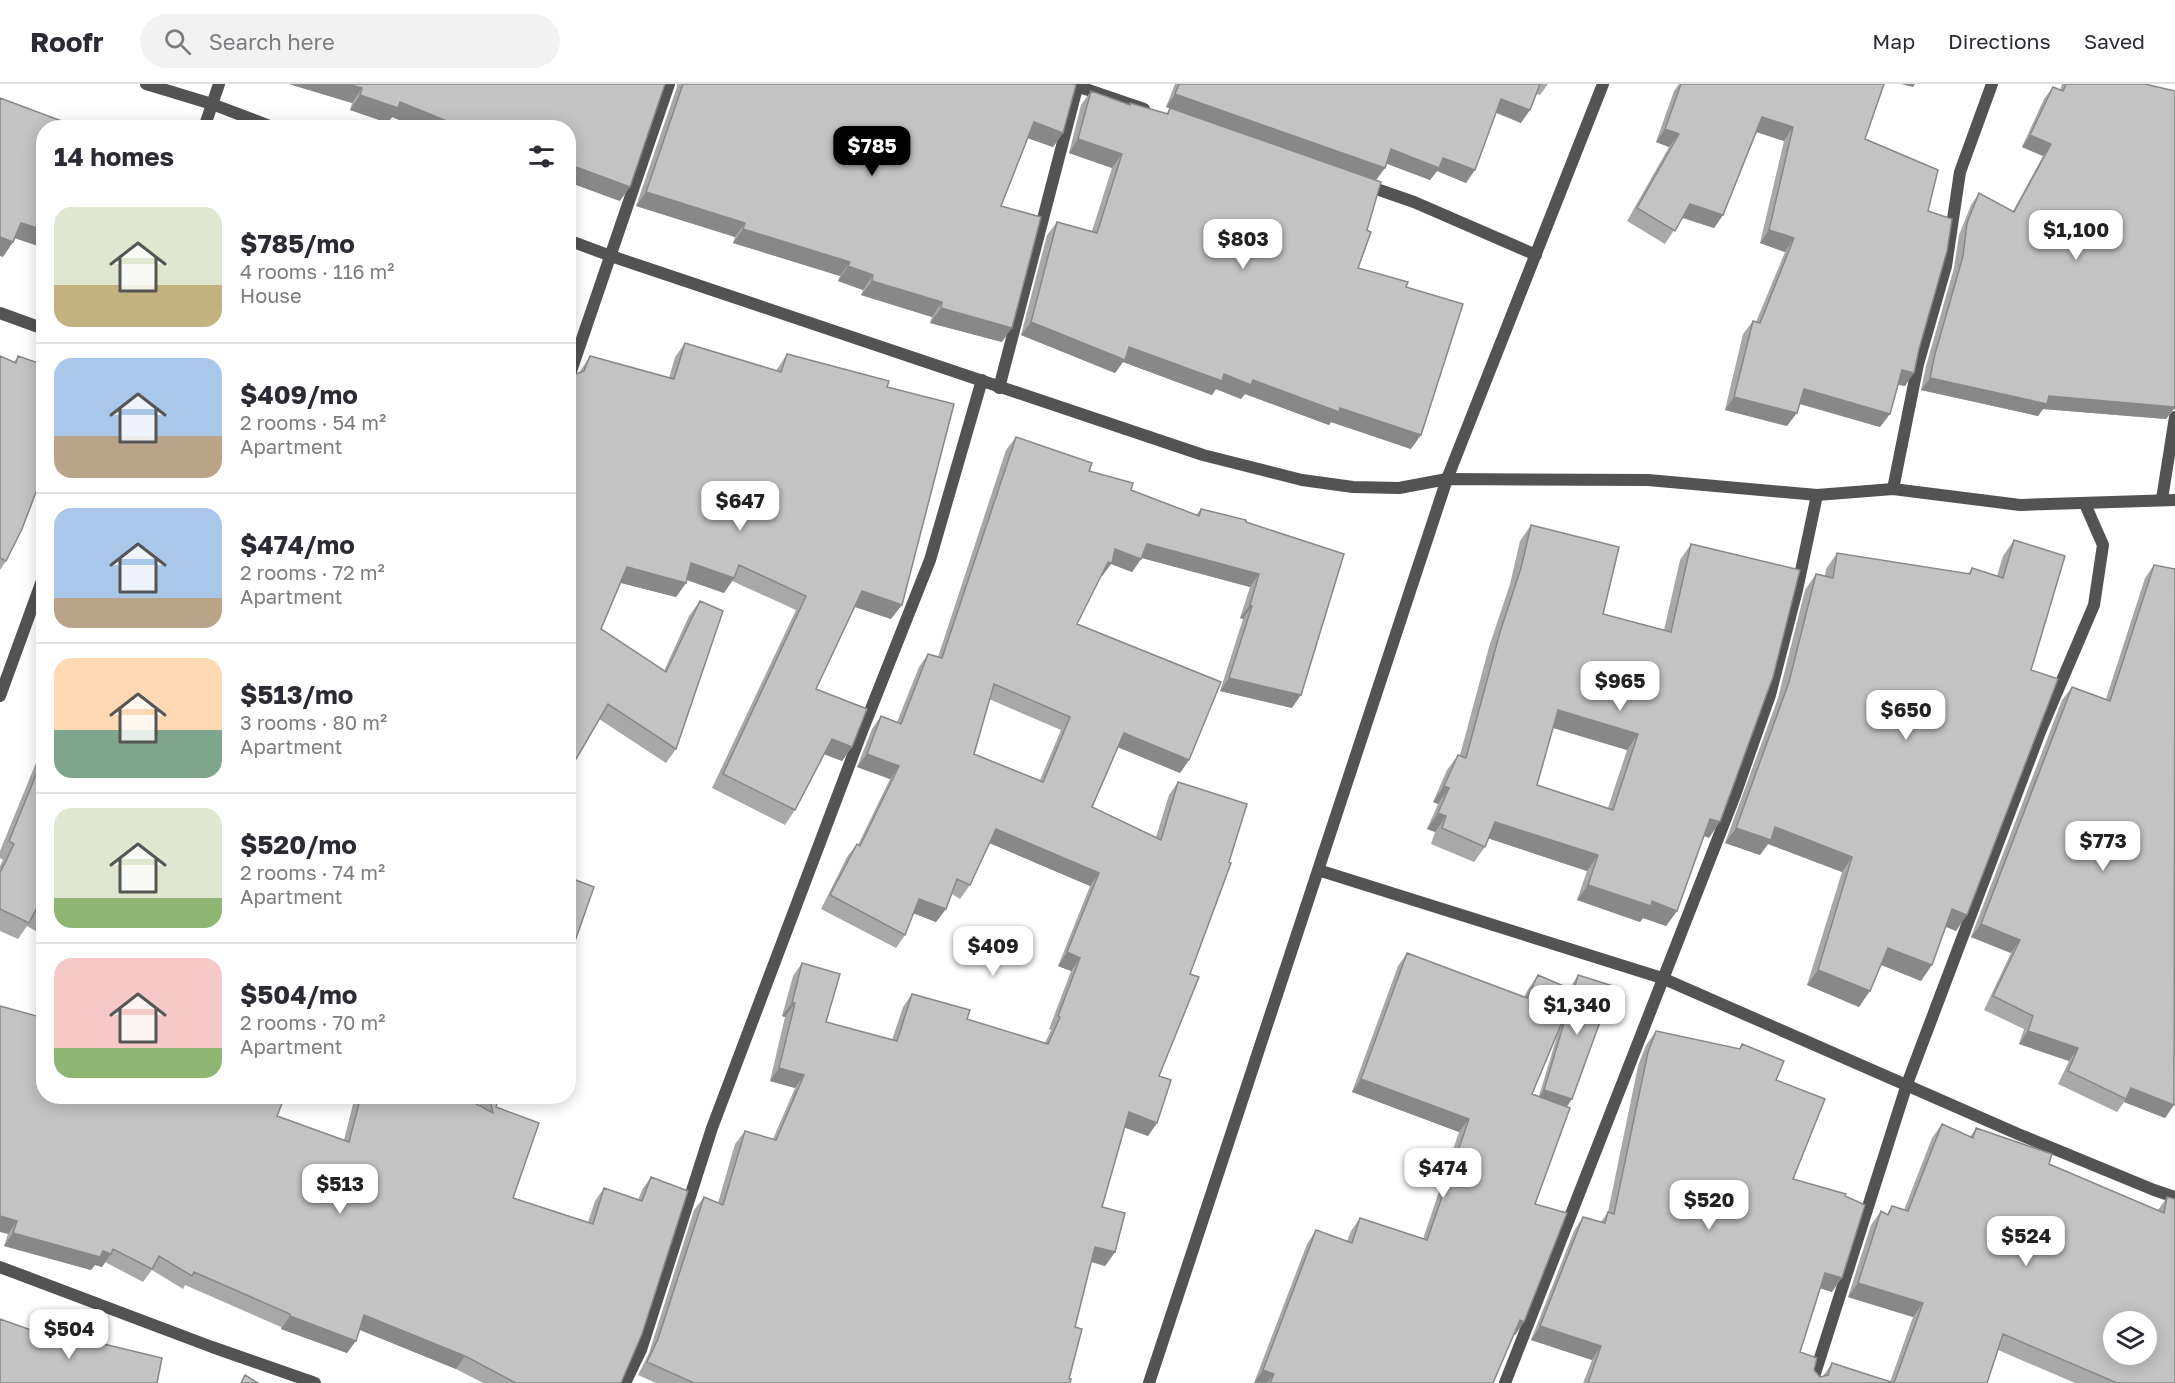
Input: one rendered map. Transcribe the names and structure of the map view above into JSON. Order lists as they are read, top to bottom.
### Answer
{
  "page": {
    "header": "Roofr",
    "search": "Search here",
    "nav": ["Map", "Directions", "Saved"],
    "heading": "14 homes",
    "price": [
      "$785",
      "$1,100",
      "$803",
      "$647",
      "$965",
      "$650",
      "$773",
      "$409",
      "$1,340",
      "$474",
      "$513",
      "$520",
      "$524",
      "$504"
    ],
    "list": [
      {
        "name": "$785/mo",
        "note": "4 rooms · 116 m² · House"
      },
      {
        "name": "$409/mo",
        "note": "2 rooms · 54 m² · Apartment"
      },
      {
        "name": "$474/mo",
        "note": "2 rooms · 72 m² · Apartment"
      },
      {
        "name": "$513/mo",
        "note": "3 rooms · 80 m² · Apartment"
      },
      {
        "name": "$520/mo",
        "note": "2 rooms · 74 m² · Apartment"
      },
      {
        "name": "$504/mo",
        "note": "2 rooms · 70 m² · Apartment"
      }
    ]
  }
}
